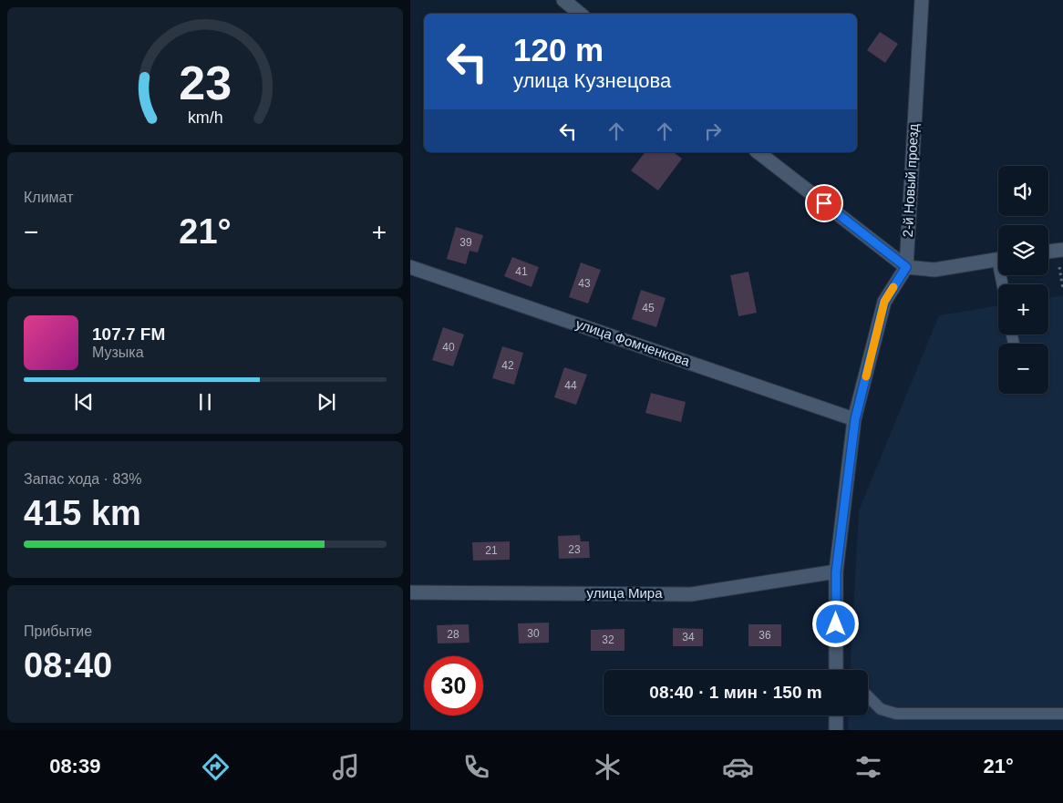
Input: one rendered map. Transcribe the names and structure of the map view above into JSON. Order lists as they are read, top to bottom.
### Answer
{
  "streets": {
    "street": ["2-й Новый проезд", "улица Фомченкова", "улица Мира"]
  },
  "crossings": [
    ["2-й Новый проезд", "улица Фомченкова"],
    ["2-й Новый проезд", "улица Мира"]
  ],
  "house_numbers": [
    "39",
    "41",
    "43",
    "45",
    "40",
    "42",
    "44",
    "23",
    "21",
    "30",
    "28",
    "36",
    "34",
    "32"
  ],
  "page": {
    "turn": ["120 m", "улица Кузнецова"],
    "tile": [
      "Климат",
      ["Запас хода · 83%", "415 km"],
      ["Прибытие", "08:40"]
    ],
    "map_buttons": ["+", "−"],
    "heat": ["−", "21°", "+"],
    "song": ["107.7 FM", "Музыка"],
    "limit": "30",
    "trip": "08:40 · 1 мин · 150 m",
    "tabs": ["08:39", "21°"],
    "gauge": ["23", "km/h"]
  }
}
